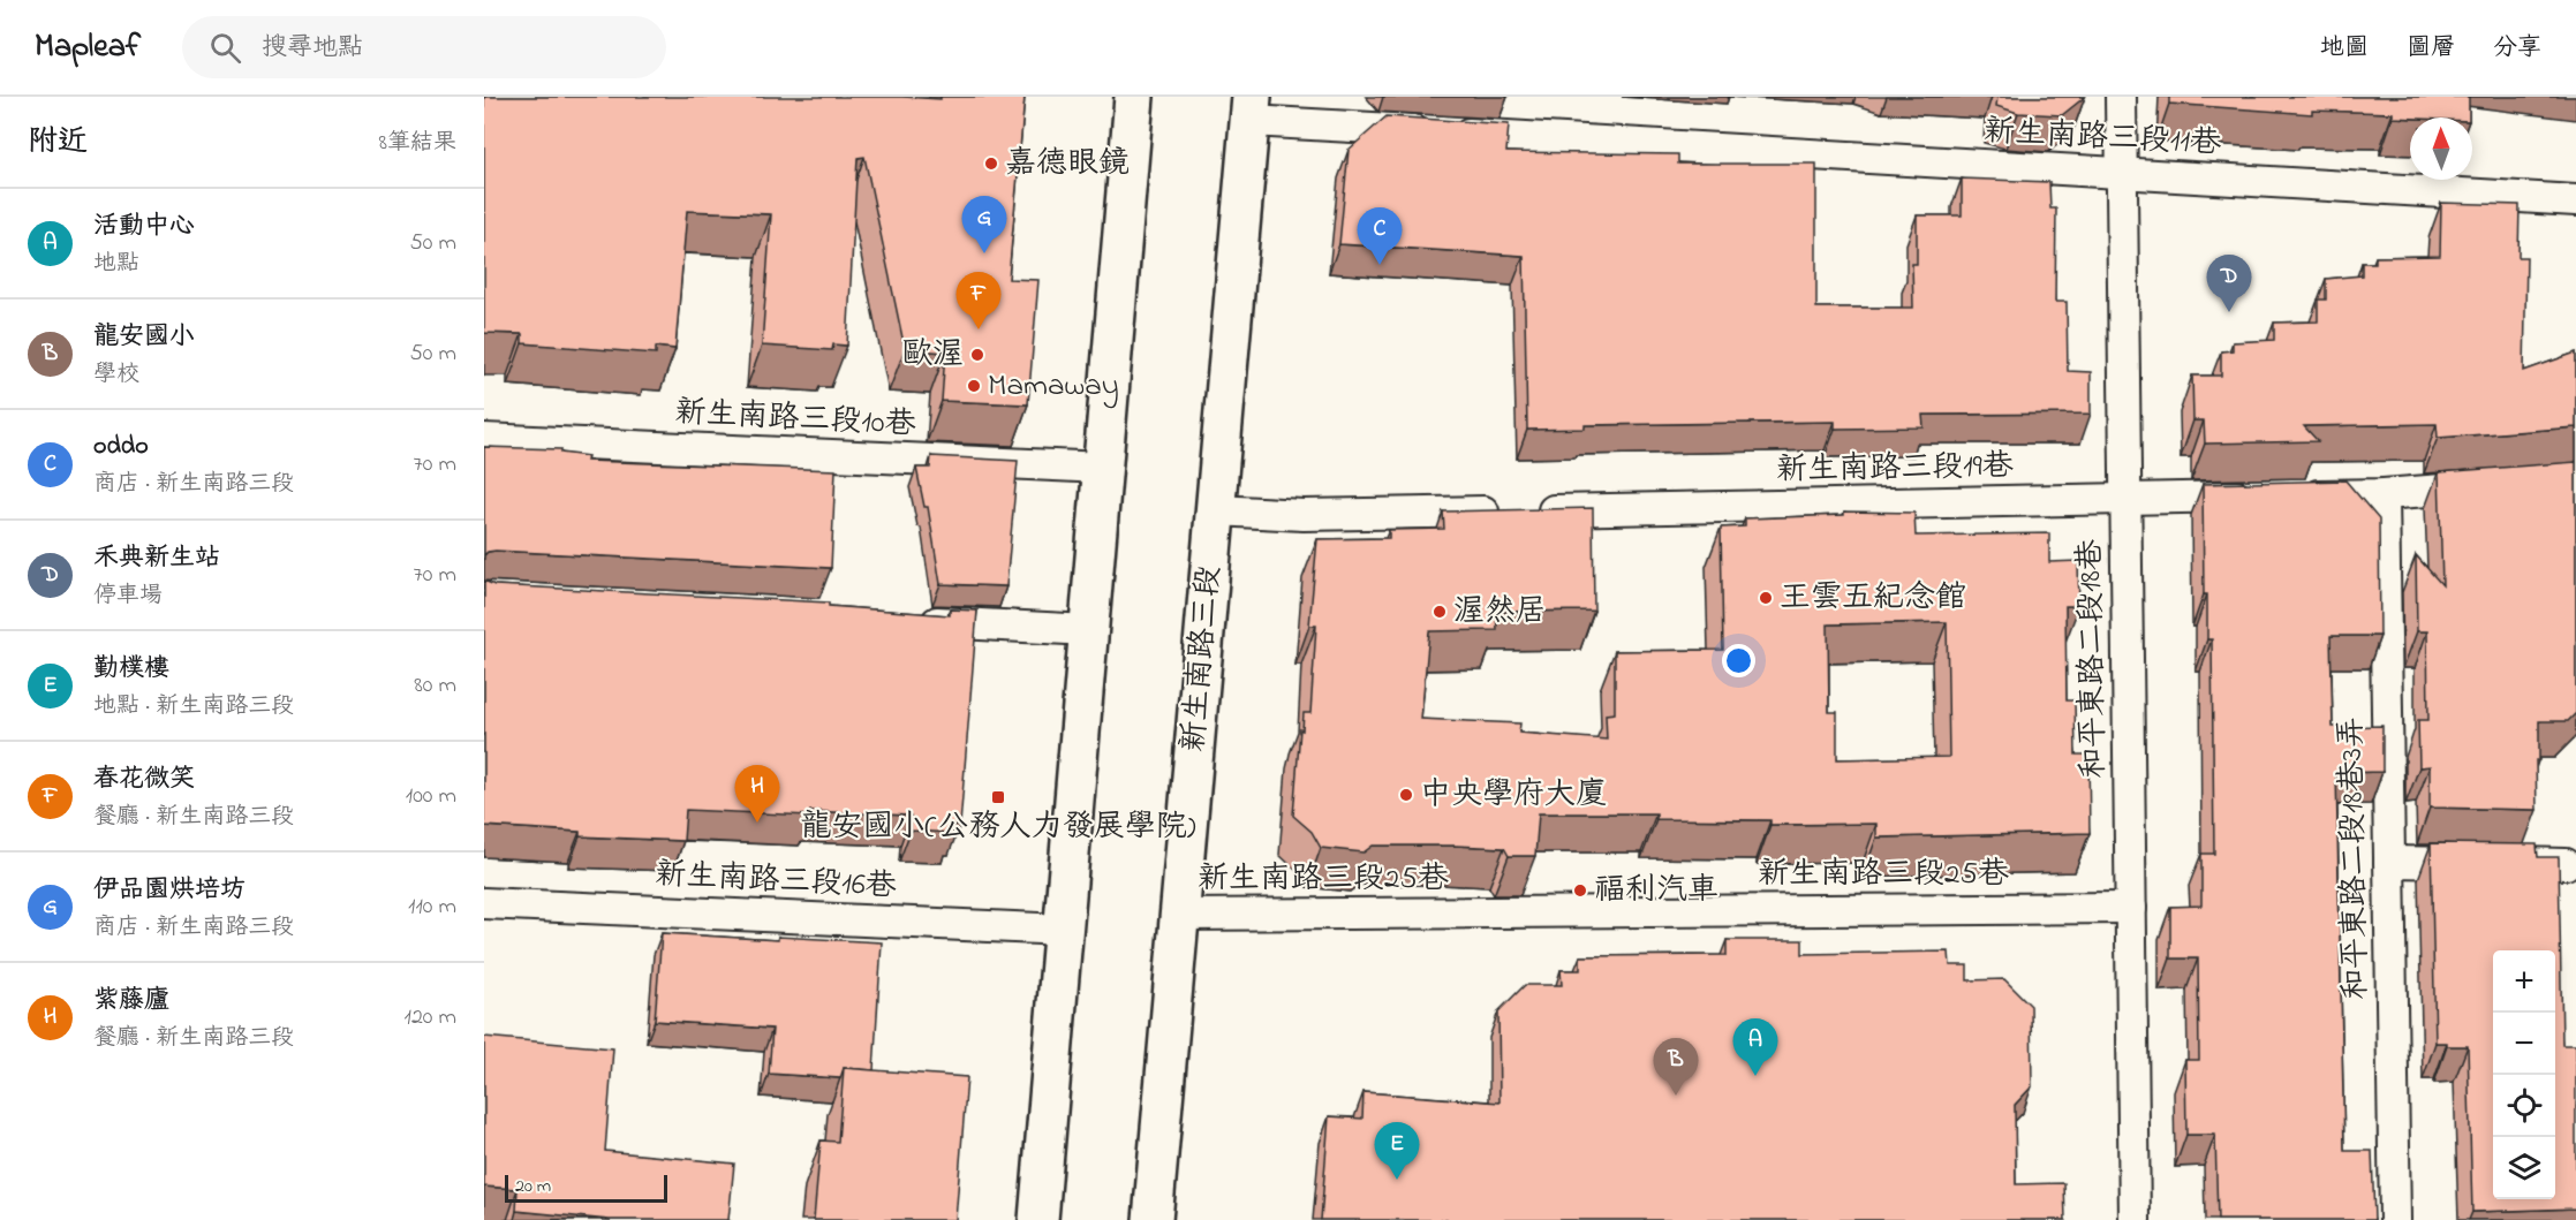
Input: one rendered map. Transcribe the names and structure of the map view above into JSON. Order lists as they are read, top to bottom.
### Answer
{
  "streets": {
    "main road": ["新生南路三段"],
    "lane": [
      "新生南路三段11巷",
      "新生南路三段10巷",
      "新生南路三段19巷",
      "和平東路二段18巷",
      "和平東路二段18巷3弄",
      "新生南路三段25巷",
      "新生南路三段16巷"
    ]
  },
  "crossings": [
    ["新生南路三段11巷", "新生南路三段"],
    ["新生南路三段11巷", "和平東路二段18巷"],
    ["新生南路三段19巷", "新生南路三段"],
    ["新生南路三段19巷", "和平東路二段18巷"],
    ["新生南路三段19巷", "和平東路二段18巷3弄"],
    ["新生南路三段", "新生南路三段25巷"],
    ["和平東路二段18巷", "新生南路三段25巷"]
  ],
  "places": {
    "other": [
      "嘉德眼鏡",
      "歐渥",
      "Mamaway",
      "王雲五紀念館",
      "渥然居",
      "中央學府大廈",
      "福利汽車"
    ],
    "transit": ["龍安國小(公務人力發展學院)"]
  },
  "scale_bar": "20 m",
  "north": "top",
  "page": {
    "header": "Mapleaf",
    "search": "搜尋地點",
    "nav": ["地圖", "圖層", "分享"],
    "heading": ["附近", "8筆結果"],
    "list": [
      {
        "mark": "A",
        "name": "活動中心",
        "note": "地點",
        "value": "50 m"
      },
      {
        "mark": "B",
        "name": "龍安國小",
        "note": "學校",
        "value": "50 m"
      },
      {
        "mark": "C",
        "name": "oddo",
        "note": "商店 · 新生南路三段",
        "value": "70 m"
      },
      {
        "mark": "D",
        "name": "禾典新生站",
        "note": "停車場",
        "value": "70 m"
      },
      {
        "mark": "E",
        "name": "勤樸樓",
        "note": "地點 · 新生南路三段",
        "value": "80 m"
      },
      {
        "mark": "F",
        "name": "春花微笑",
        "note": "餐廳 · 新生南路三段",
        "value": "100 m"
      },
      {
        "mark": "G",
        "name": "伊品園烘培坊",
        "note": "商店 · 新生南路三段",
        "value": "110 m"
      },
      {
        "mark": "H",
        "name": "紫藤廬",
        "note": "餐廳 · 新生南路三段",
        "value": "120 m"
      }
    ],
    "pins": [
      "G",
      "C",
      "D",
      "F",
      "H",
      "A",
      "B",
      "E"
    ],
    "map_buttons": ["+", "−"],
    "scale": "20 m"
  }
}
